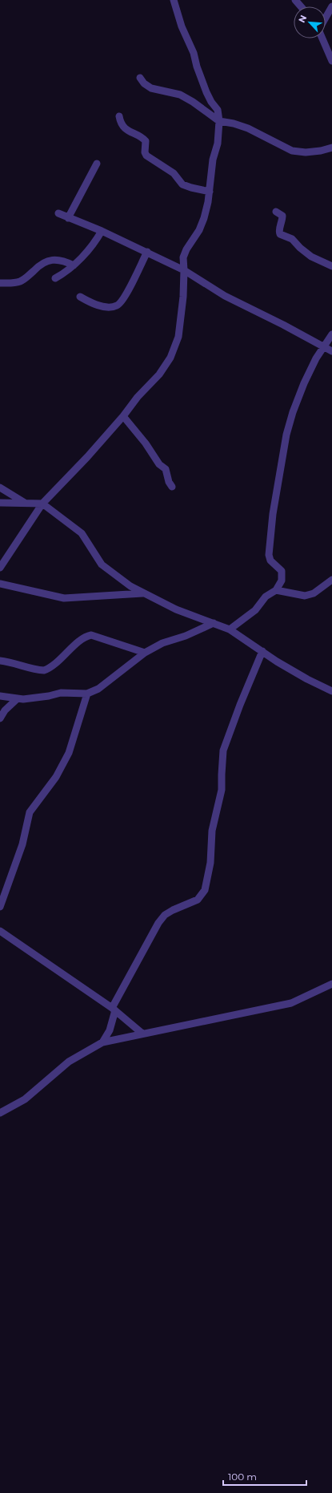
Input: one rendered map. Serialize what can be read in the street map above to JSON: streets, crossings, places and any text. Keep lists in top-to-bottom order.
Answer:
{
  "scale_bar": "100 m",
  "north": "top left"
}
